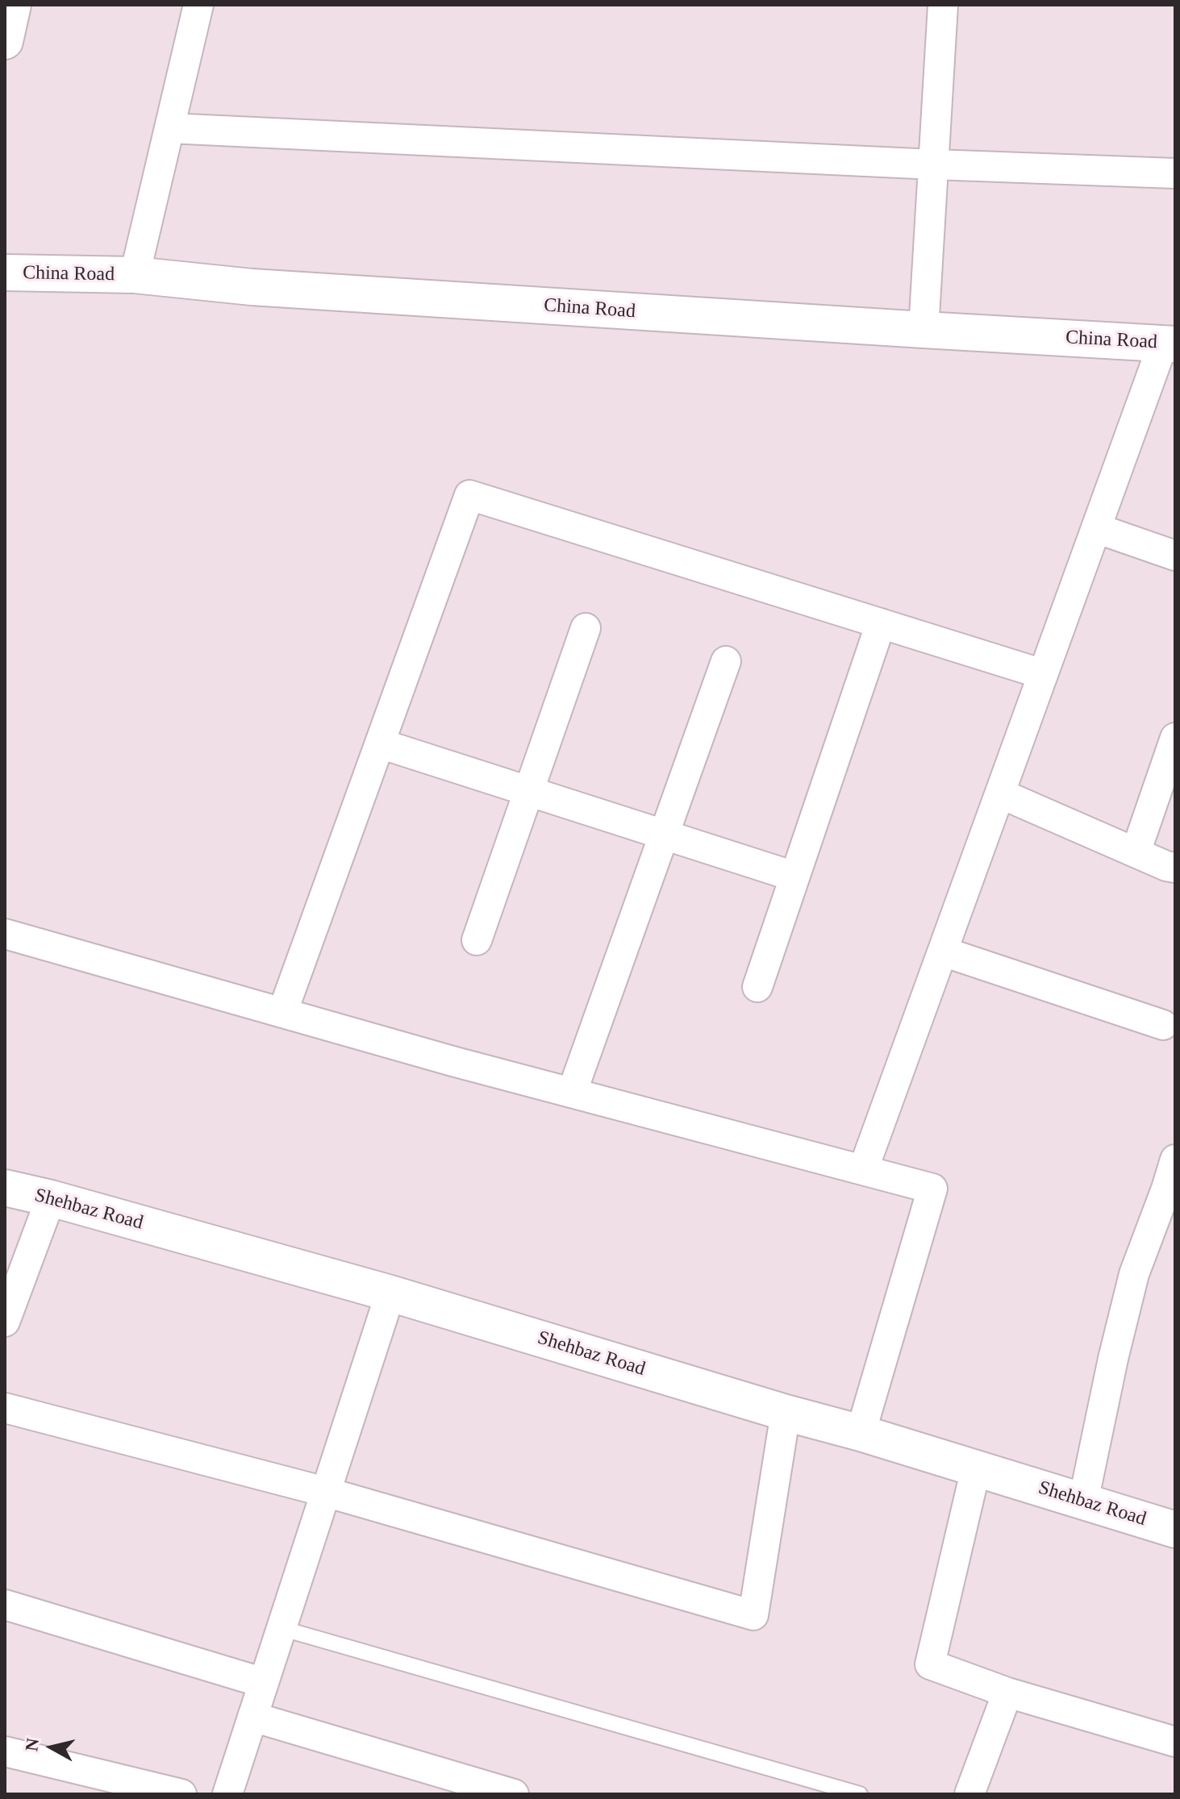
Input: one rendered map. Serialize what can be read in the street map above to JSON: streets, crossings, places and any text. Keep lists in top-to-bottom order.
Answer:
{
  "streets": {
    "street": ["China Road", "Shehbaz Road"]
  },
  "north": "left"
}
